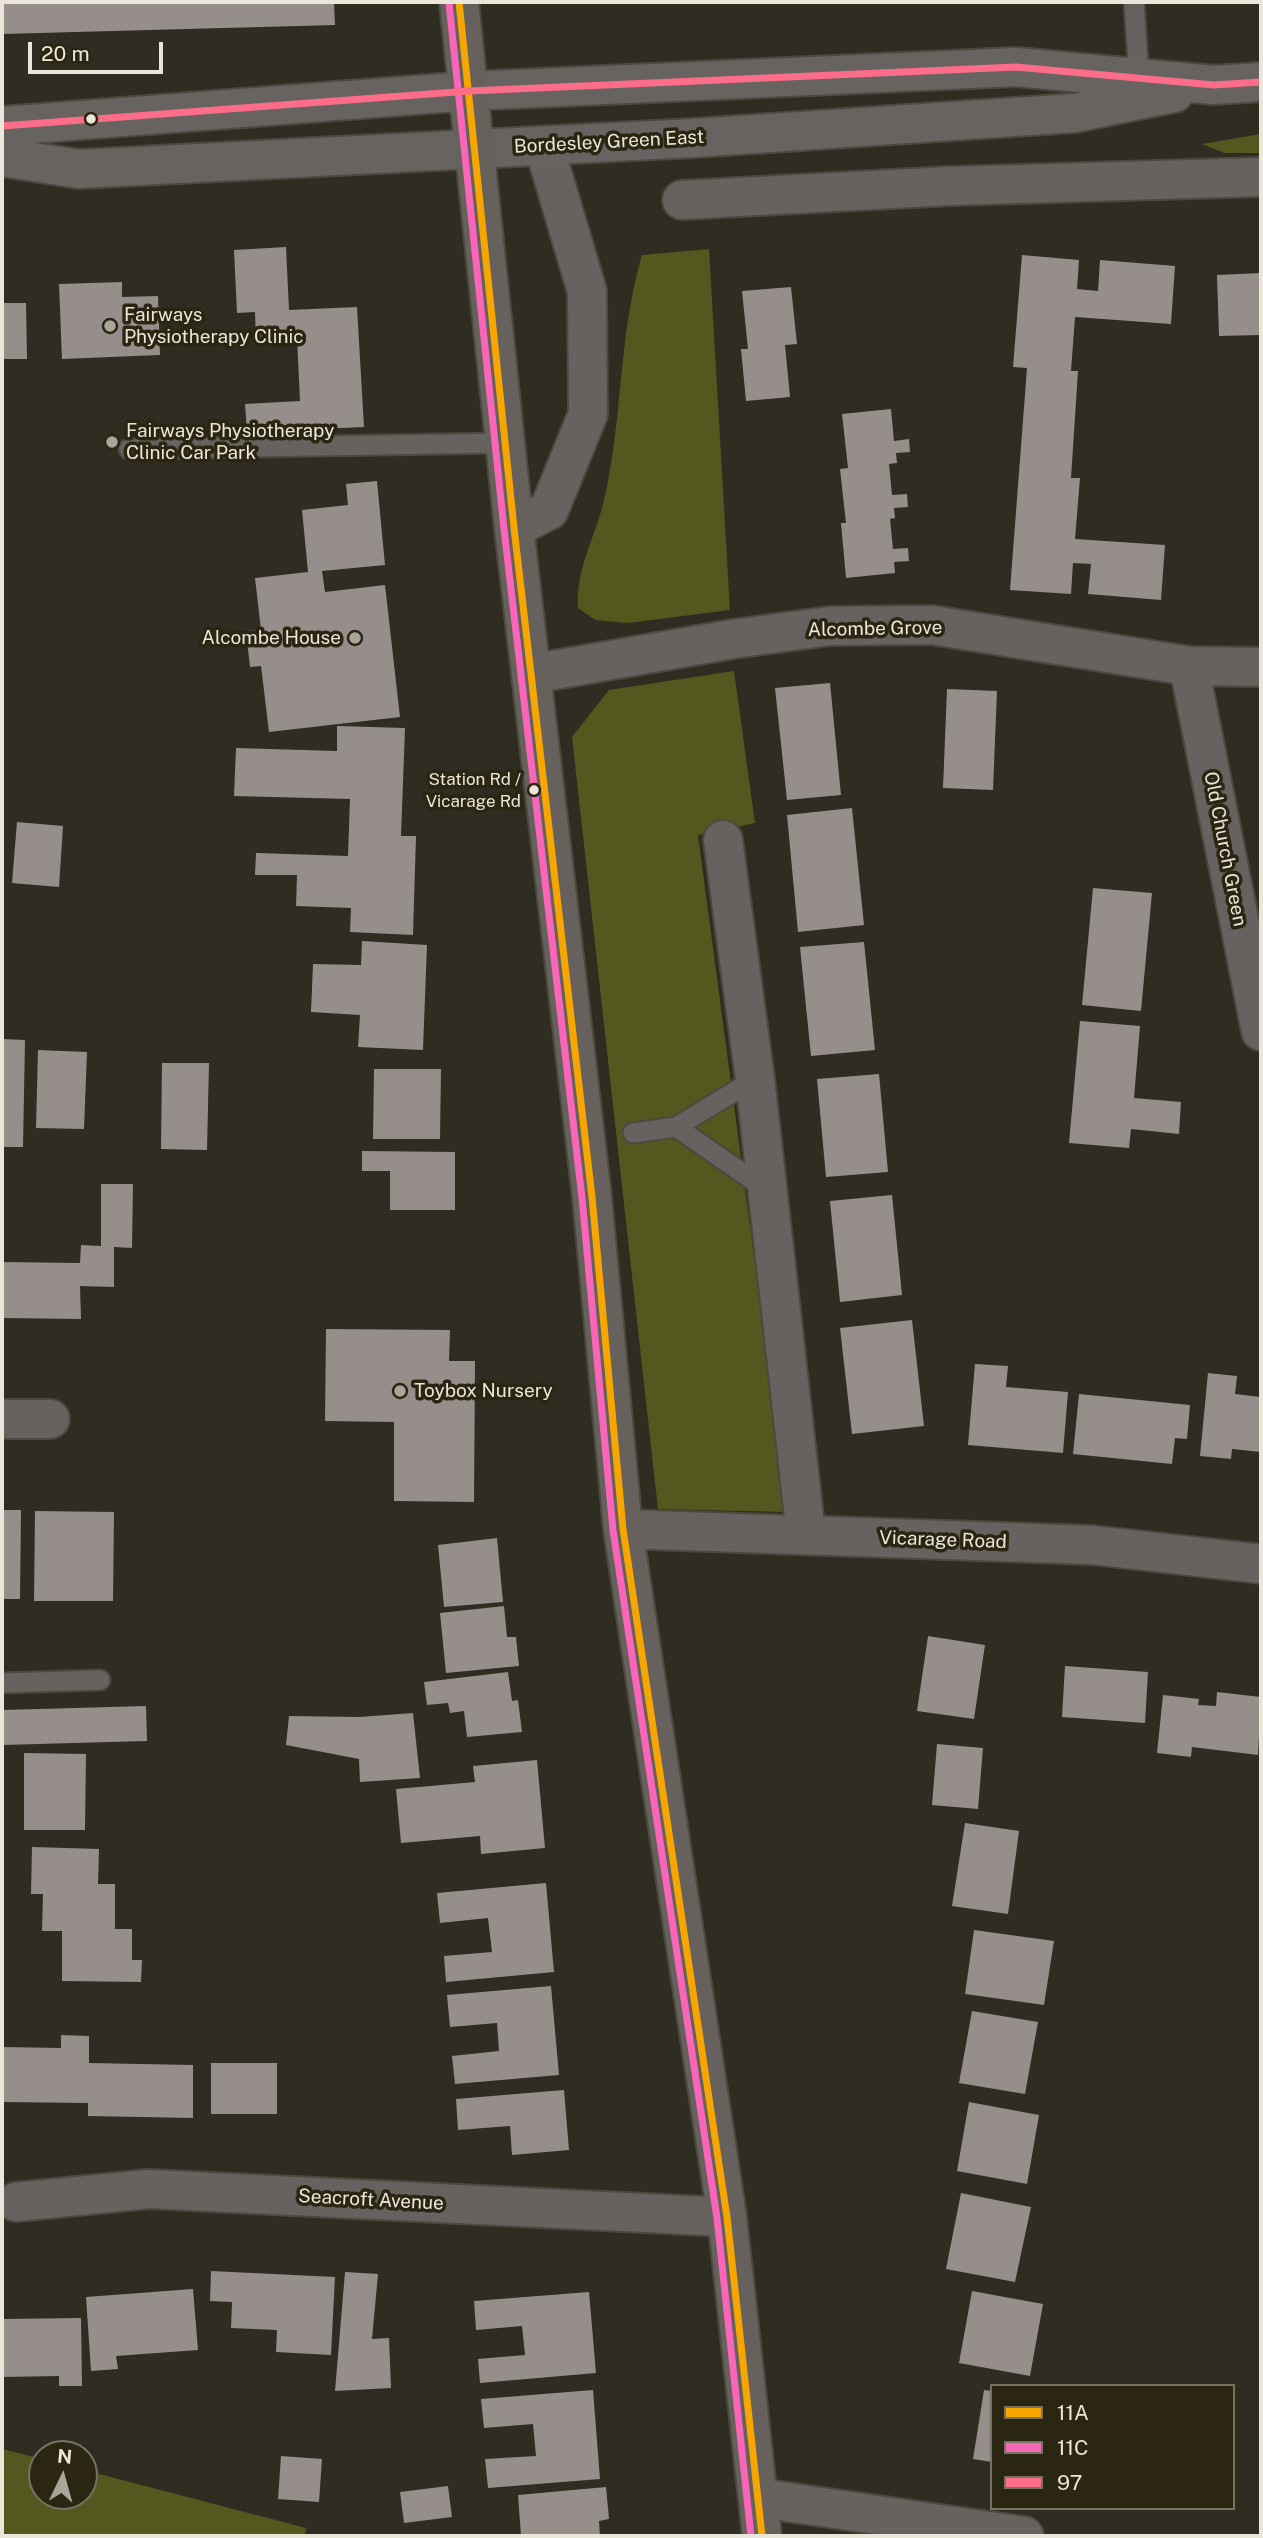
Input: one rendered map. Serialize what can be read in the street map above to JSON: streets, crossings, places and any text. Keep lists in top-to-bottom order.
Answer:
{
  "streets": {
    "street": [
      "Bordesley Green East",
      "Alcombe Grove",
      "Old Church Green",
      "Vicarage Road",
      "Seacroft Avenue"
    ]
  },
  "crossings": [
    ["Alcombe Grove", "Old Church Green"]
  ],
  "places": [
    "Fairways Physiotherapy Clinic",
    "Fairways Physiotherapy Clinic Car Park",
    "Alcombe House",
    "Station Rd / Vicarage Rd",
    "Toybox Nursery"
  ],
  "lines": ["transit line 11A", "transit line 11C", "transit line 97"],
  "legend": ["11A", "11C", "97"],
  "scale_bar": "20 m",
  "north": "top"
}
